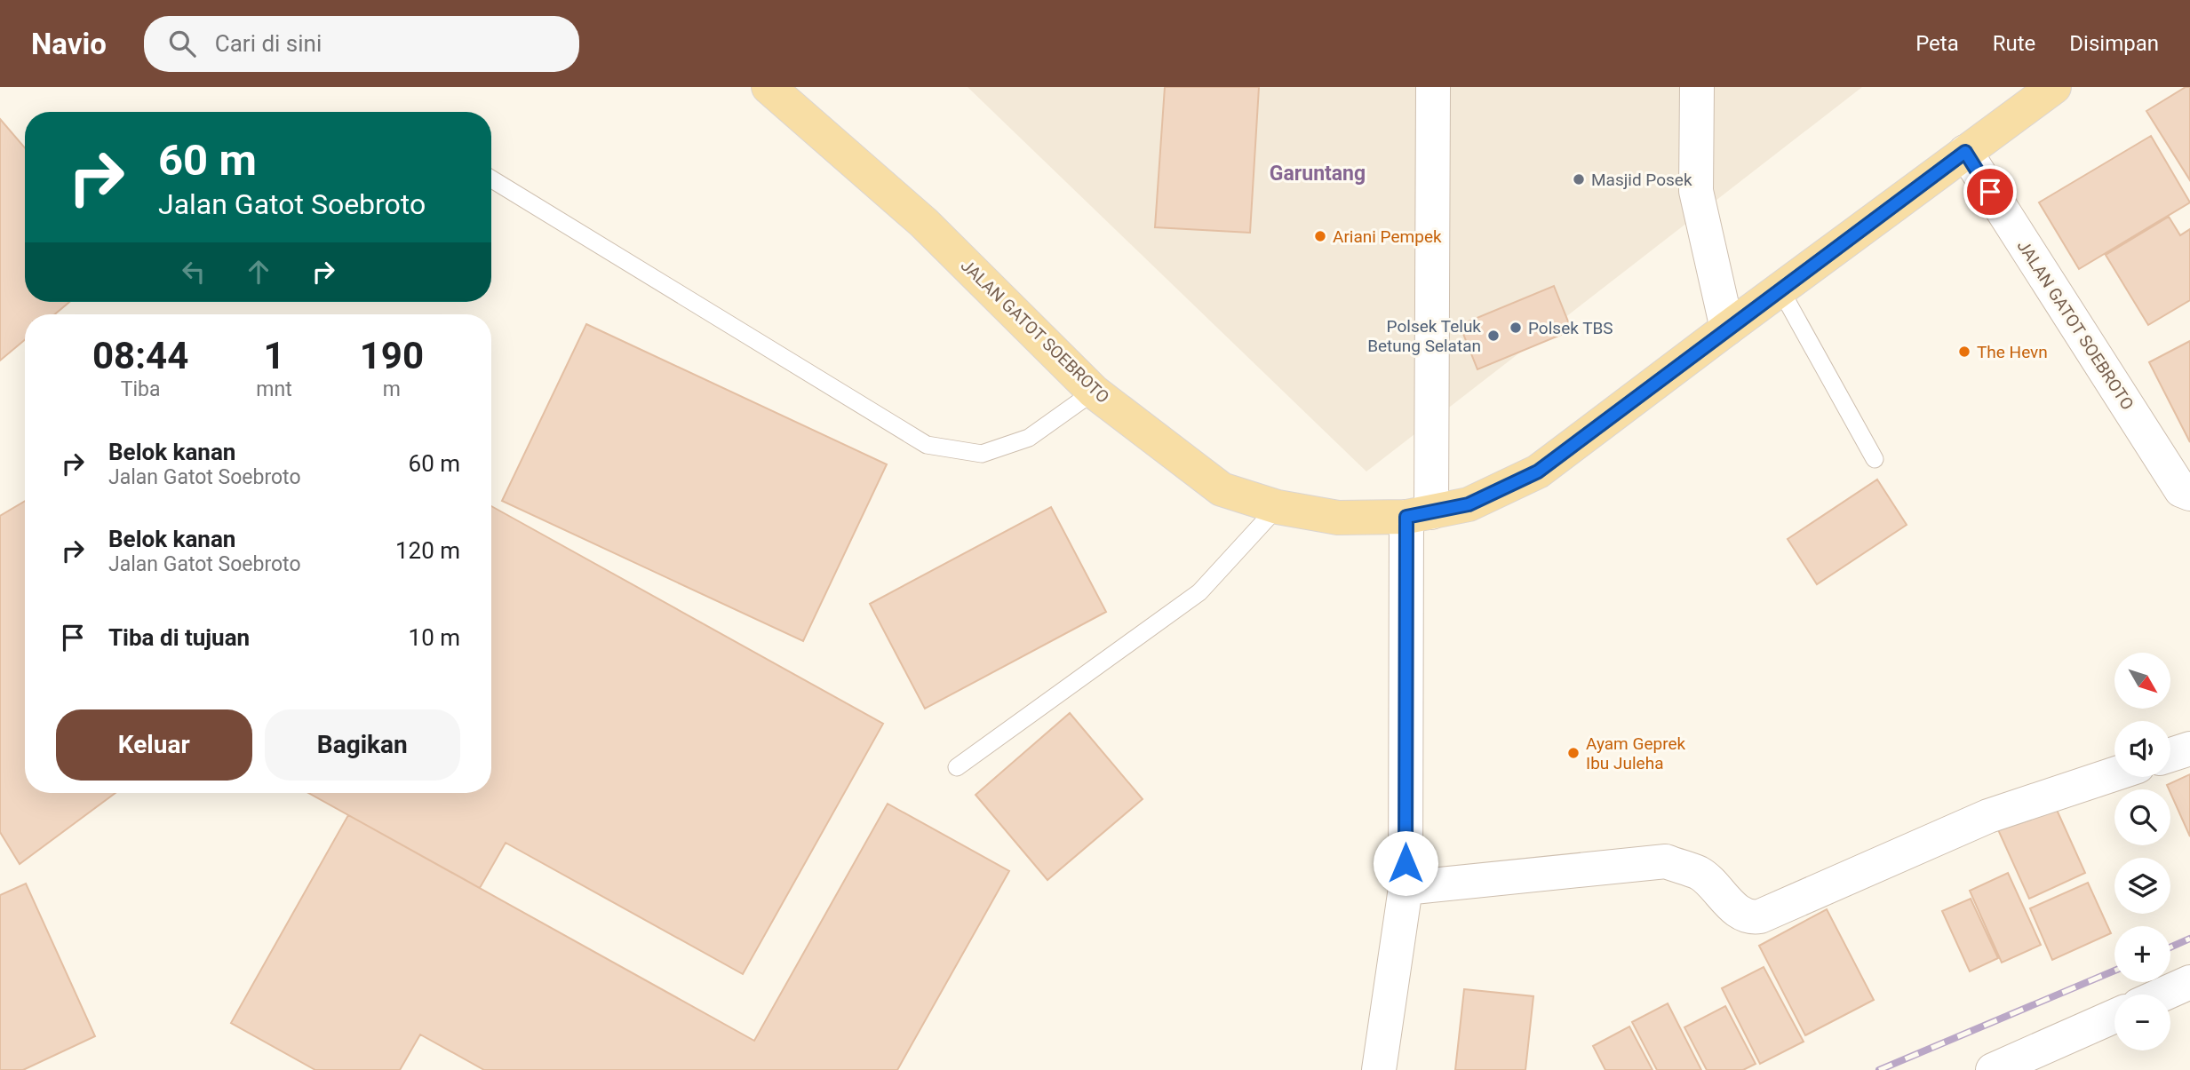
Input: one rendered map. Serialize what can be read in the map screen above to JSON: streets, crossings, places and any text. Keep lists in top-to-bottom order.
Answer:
{
  "streets": {
    "main road": ["JALAN GATOT SOEBROTO"]
  },
  "districts": ["Garuntang"],
  "places": [
    "Masjid Posek",
    "Ariani Pempek",
    "Polsek TBS",
    "Polsek Teluk Betung Selatan",
    "The Hevn",
    "Ayam Geprek Ibu Juleha"
  ],
  "north": "bottom right",
  "page": {
    "header": "Navio",
    "search": "Cari di sini",
    "nav": ["Peta", "Rute", "Disimpan"],
    "turn": ["60 m", "Jalan Gatot Soebroto"],
    "eta": [
      "08:44",
      "Tiba",
      "1",
      "mnt",
      "190",
      "m"
    ],
    "list": [
      {
        "name": "Belok kanan",
        "note": "Jalan Gatot Soebroto",
        "value": "60 m"
      },
      {
        "name": "Belok kanan",
        "note": "Jalan Gatot Soebroto",
        "value": "120 m"
      },
      {
        "name": "Tiba di tujuan",
        "value": "10 m"
      }
    ],
    "map_buttons": ["+", "−"],
    "buttons": ["Keluar", "Bagikan"]
  }
}
